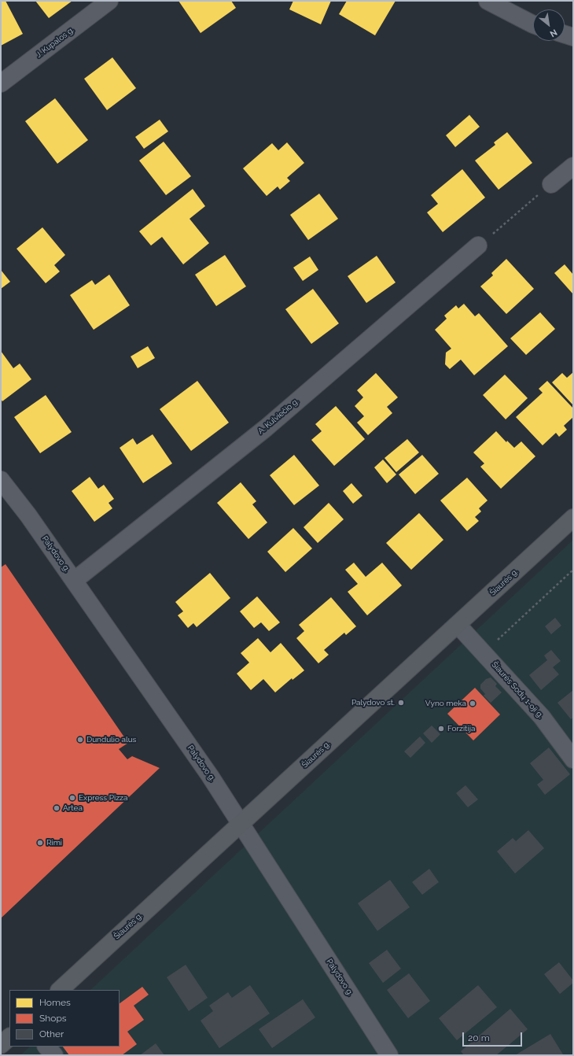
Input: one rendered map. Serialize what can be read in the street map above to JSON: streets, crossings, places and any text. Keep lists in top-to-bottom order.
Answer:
{
  "streets": {
    "main road": ["Šiaurės g."],
    "street": [
      "J. Kupalos g.",
      "A. Kulviečio g.",
      "Palydovo g.",
      "Šiaurės Sodų 1-oji g."
    ]
  },
  "crossings": [
    ["A. Kulviečio g.", "Palydovo g."],
    ["Palydovo g.", "Šiaurės g."],
    ["Šiaurės g.", "Šiaurės Sodų 1-oji g."]
  ],
  "places": [
    "Palydovo st.",
    "Vyno meka",
    "Forzitija",
    "Dundulio alus",
    "Express Pizza",
    "Artea",
    "Rimi"
  ],
  "legend": ["Homes", "Shops", "Other"],
  "scale_bar": "20 m",
  "north": "bottom right"
}
